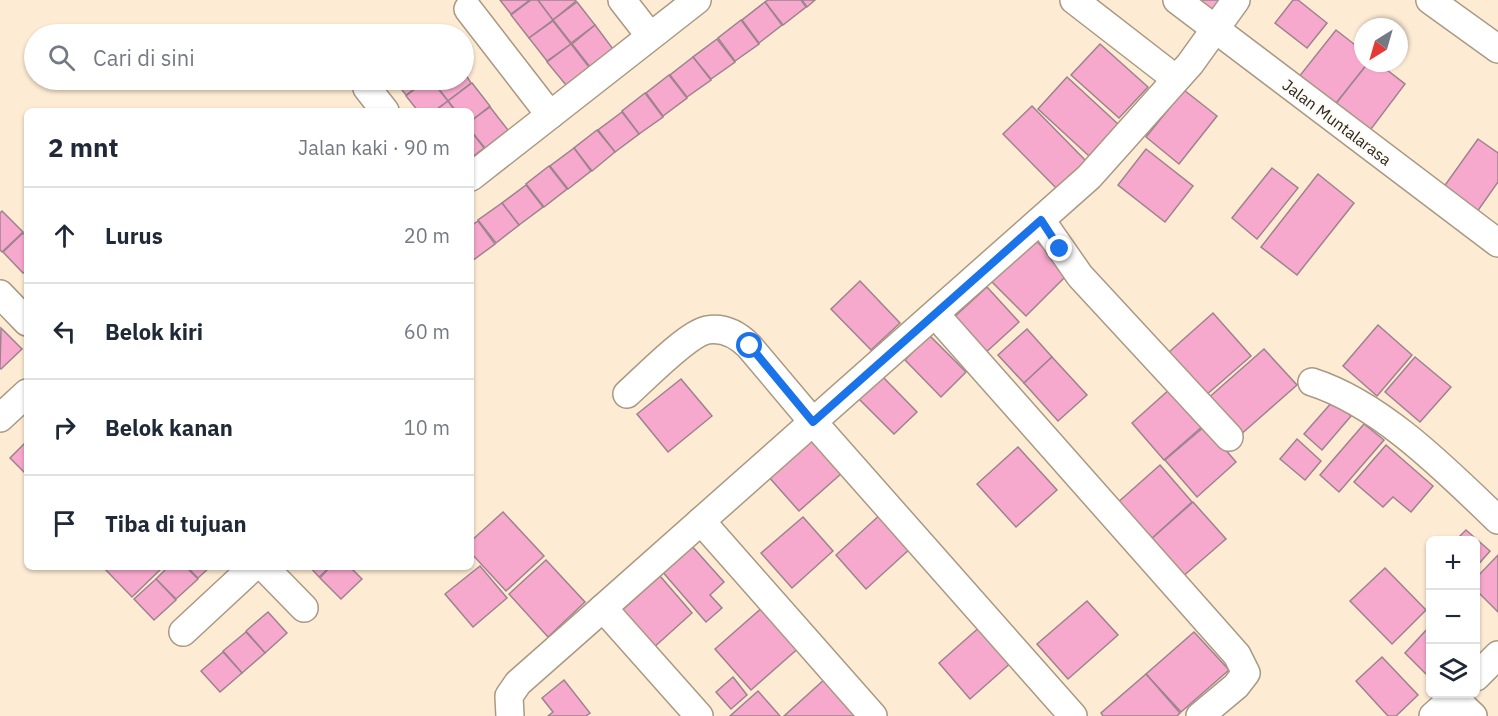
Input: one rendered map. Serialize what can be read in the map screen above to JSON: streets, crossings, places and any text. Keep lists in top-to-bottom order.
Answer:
{
  "streets": {
    "street": ["Jalan Muntalarasa"]
  },
  "north": "bottom left",
  "page": {
    "search": "Cari di sini",
    "heading": ["2 mnt", "Jalan kaki · 90 m"],
    "list": [
      ["Lurus", "20 m"],
      ["Belok kiri", "60 m"],
      ["Belok kanan", "10 m"],
      "Tiba di tujuan"
    ],
    "map_buttons": ["+", "−"]
  }
}
